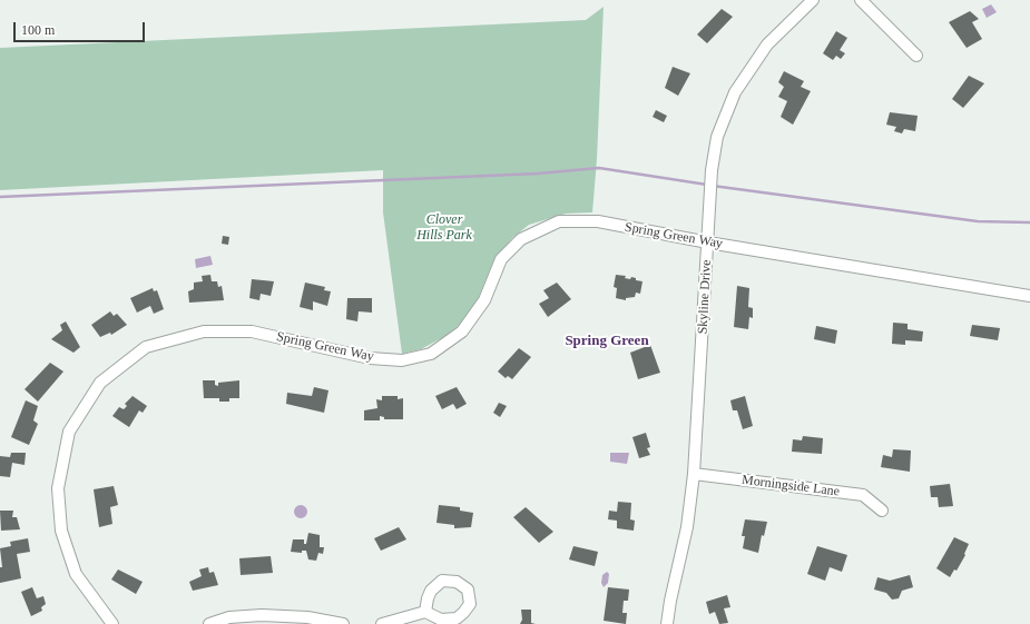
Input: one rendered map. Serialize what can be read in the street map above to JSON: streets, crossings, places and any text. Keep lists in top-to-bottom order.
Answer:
{
  "streets": {
    "street": ["Spring Green Way", "Skyline Drive", "Morningside Lane"]
  },
  "crossings": [
    ["Spring Green Way", "Skyline Drive"],
    ["Skyline Drive", "Morningside Lane"]
  ],
  "districts": ["Spring Green"],
  "parks": ["Clover Hills Park"],
  "scale_bar": "100 m"
}
